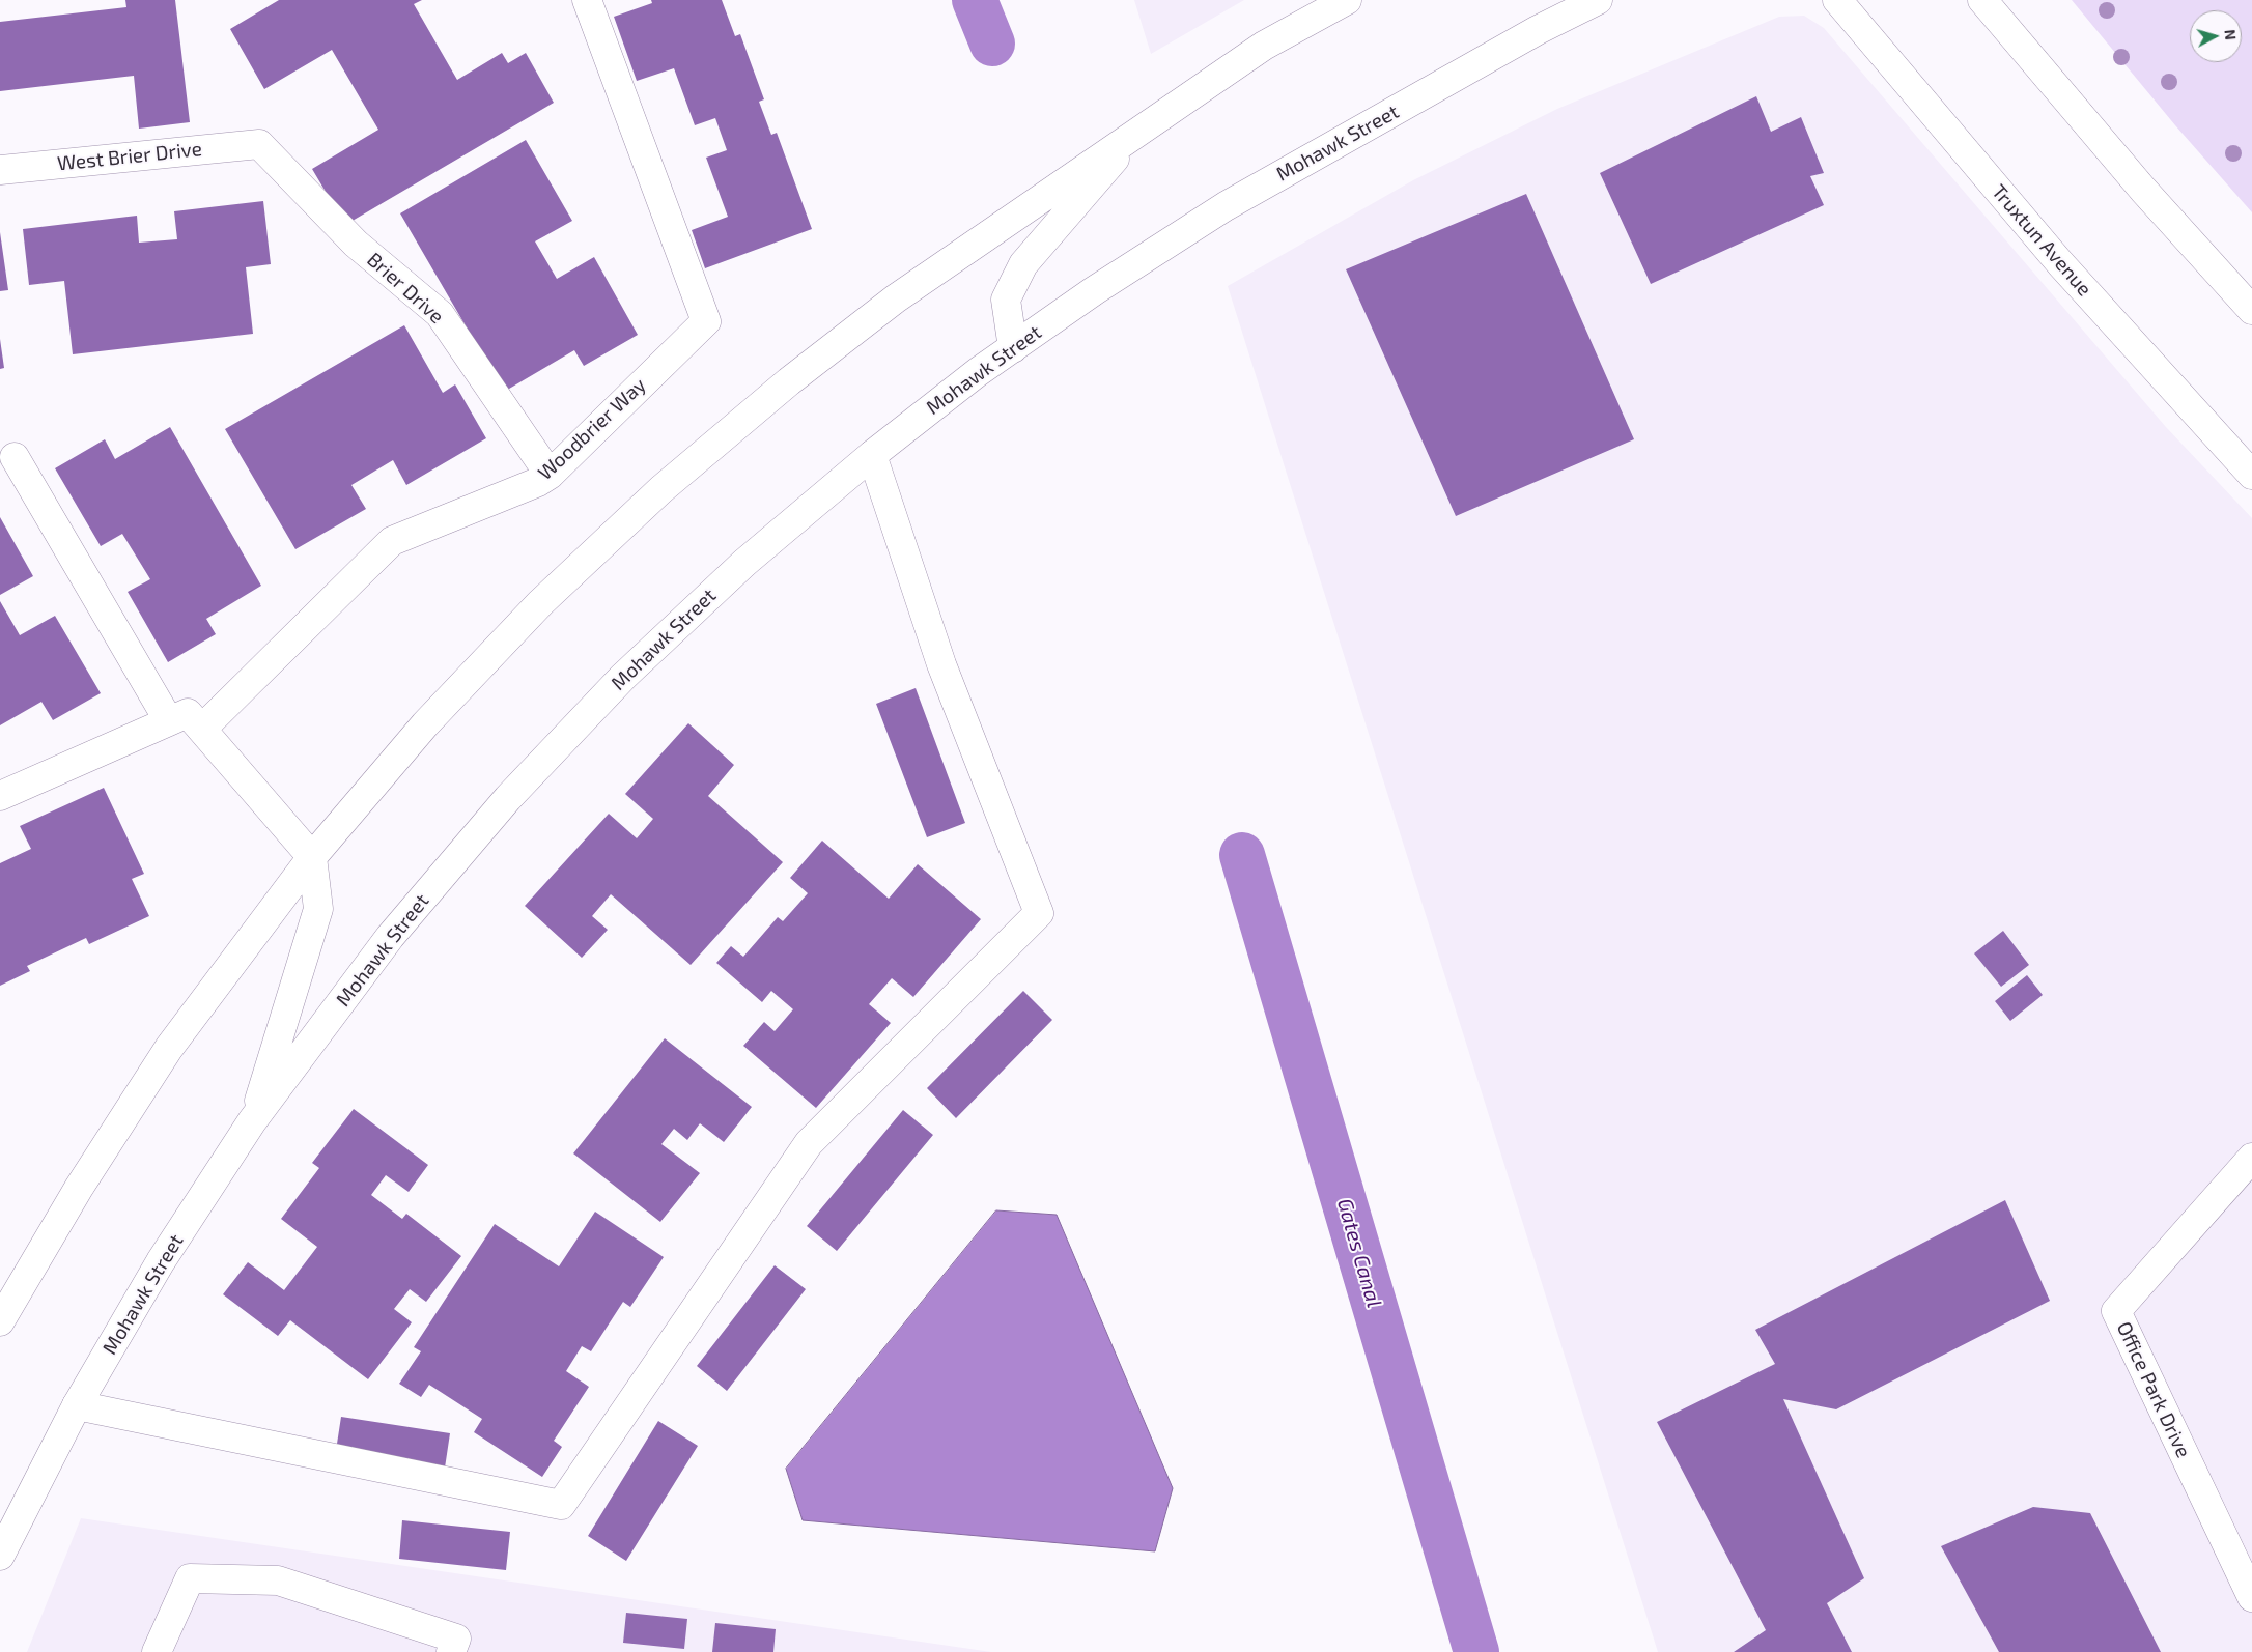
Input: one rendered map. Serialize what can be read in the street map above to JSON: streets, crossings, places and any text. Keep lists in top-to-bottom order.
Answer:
{
  "streets": {
    "main road": [
      "Mohawk Street",
      "West Brier Drive",
      "Truxtun Avenue",
      "Brier Drive",
      "Woodbrier Way",
      "Office Park Drive"
    ]
  },
  "crossings": [
    ["West Brier Drive", "Brier Drive"],
    ["Brier Drive", "Woodbrier Way"]
  ],
  "water": ["Gates Canal"],
  "north": "right"
}
